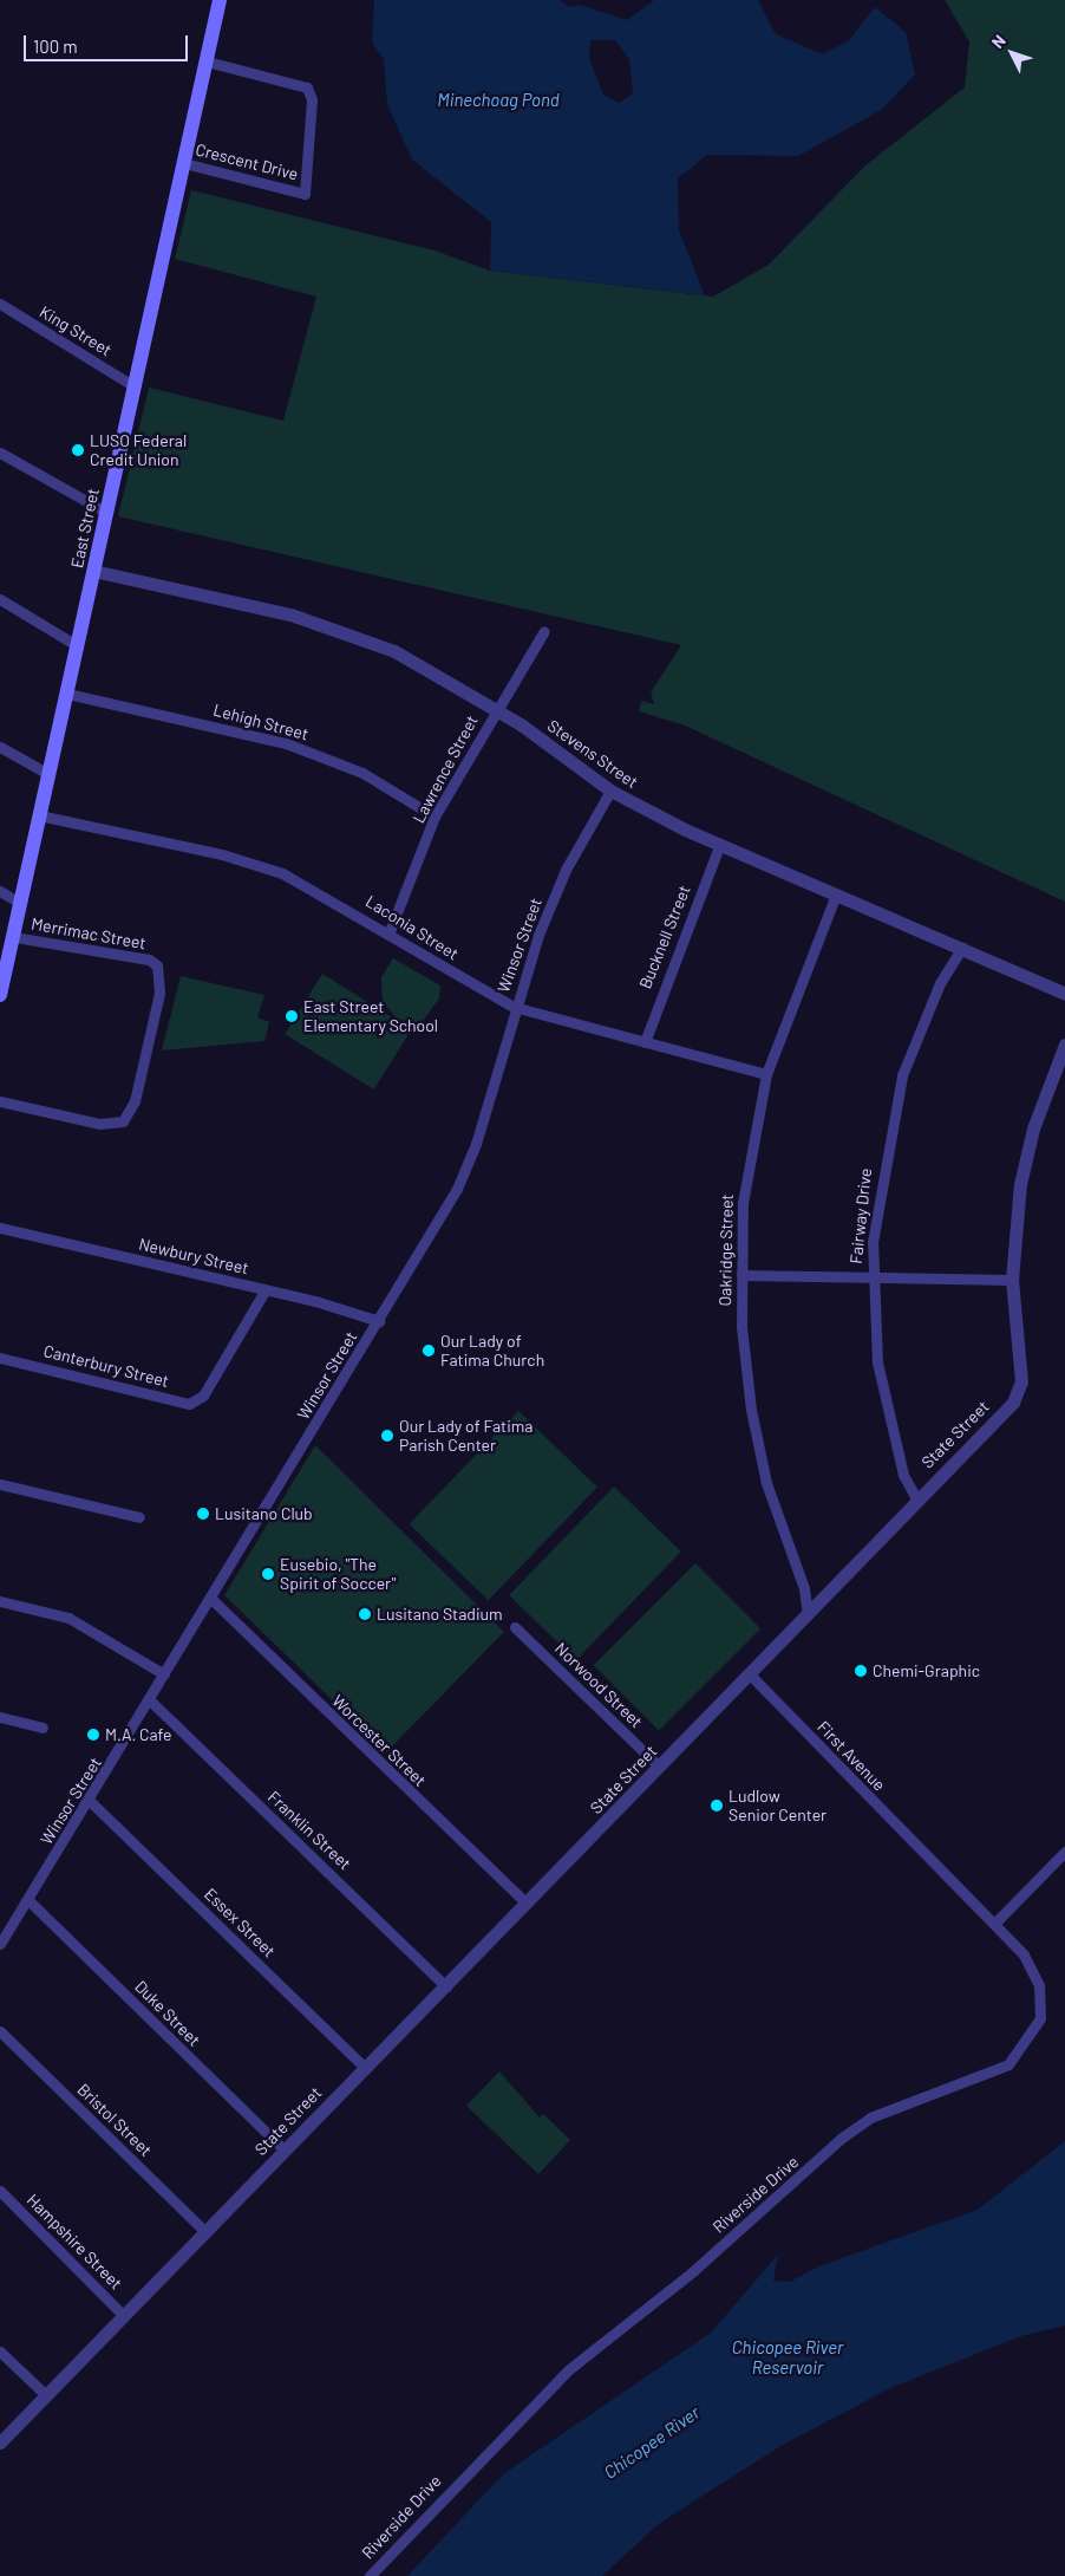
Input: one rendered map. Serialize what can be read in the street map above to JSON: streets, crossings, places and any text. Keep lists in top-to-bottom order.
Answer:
{
  "streets": {
    "main road": ["East Street"],
    "street": [
      "Crescent Drive",
      "King Street",
      "Lehigh Street",
      "Stevens Street",
      "Lawrence Street",
      "Laconia Street",
      "Merrimac Street",
      "Bucknell Street",
      "Winsor Street",
      "Fairway Drive",
      "Oakridge Street",
      "Newbury Street",
      "Canterbury Street",
      "State Street",
      "Norwood Street",
      "Worcester Street",
      "First Avenue",
      "Franklin Street",
      "Essex Street",
      "Duke Street",
      "Bristol Street",
      "Riverside Drive",
      "Hampshire Street"
    ]
  },
  "crossings": [
    ["Crescent Drive", "East Street"],
    ["King Street", "East Street"],
    ["East Street", "Lehigh Street"],
    ["East Street", "Stevens Street"],
    ["East Street", "Laconia Street"],
    ["East Street", "Merrimac Street"],
    ["Lehigh Street", "Lawrence Street"],
    ["Stevens Street", "Lawrence Street"],
    ["Stevens Street", "Bucknell Street"],
    ["Stevens Street", "Winsor Street"],
    ["Stevens Street", "Fairway Drive"],
    ["Stevens Street", "Oakridge Street"],
    ["Lawrence Street", "Laconia Street"],
    ["Laconia Street", "Bucknell Street"],
    ["Laconia Street", "Winsor Street"],
    ["Laconia Street", "Oakridge Street"],
    ["Winsor Street", "Newbury Street"],
    ["Winsor Street", "Worcester Street"],
    ["Winsor Street", "Franklin Street"],
    ["Winsor Street", "Essex Street"],
    ["Winsor Street", "Duke Street"],
    ["Fairway Drive", "State Street"],
    ["Oakridge Street", "State Street"],
    ["Newbury Street", "Canterbury Street"],
    ["State Street", "Norwood Street"],
    ["State Street", "Worcester Street"],
    ["State Street", "First Avenue"],
    ["State Street", "Franklin Street"],
    ["State Street", "Essex Street"],
    ["State Street", "Duke Street"],
    ["State Street", "Bristol Street"],
    ["State Street", "Hampshire Street"],
    ["First Avenue", "Riverside Drive"]
  ],
  "water": ["Minechoag Pond", "Chicopee River Reservoir", "Chicopee River"],
  "places": [
    "LUSO Federal Credit Union",
    "East Street Elementary School",
    "Our Lady of Fatima Church",
    "Our Lady of Fatima Parish Center",
    "Lusitano Club",
    "Eusebio, \"The Spirit of Soccer\"",
    "Lusitano Stadium",
    "Chemi-Graphic",
    "M.A. Cafe",
    "Ludlow Senior Center"
  ],
  "scale_bar": "100 m",
  "north": "top left"
}
